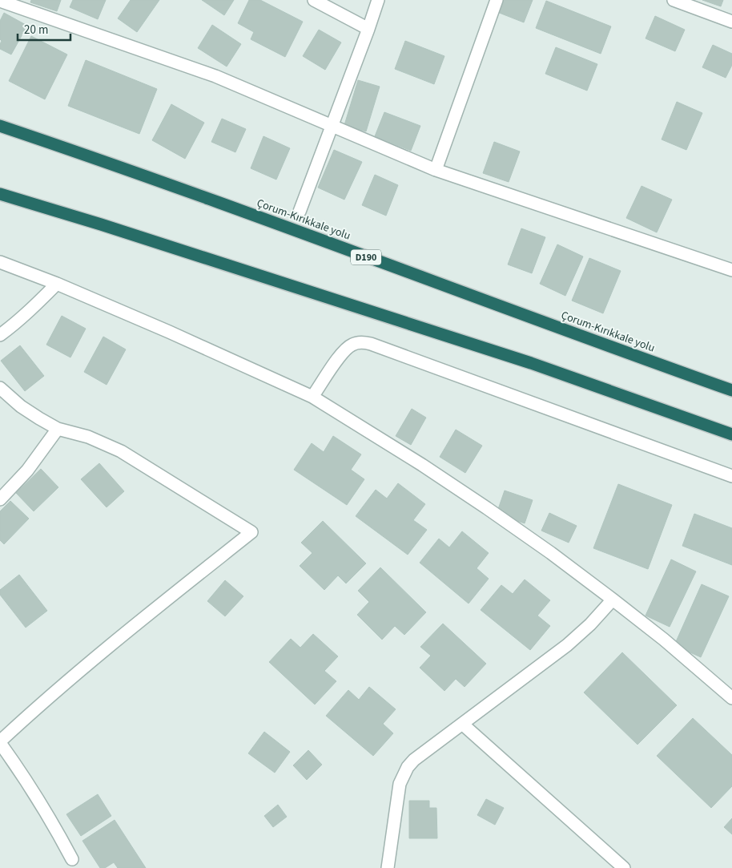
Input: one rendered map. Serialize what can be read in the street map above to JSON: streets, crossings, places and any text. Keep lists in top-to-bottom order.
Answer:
{
  "streets": {
    "highway": ["Çorum-Kırıkkale yolu", "D190"]
  },
  "scale_bar": "20 m"
}
